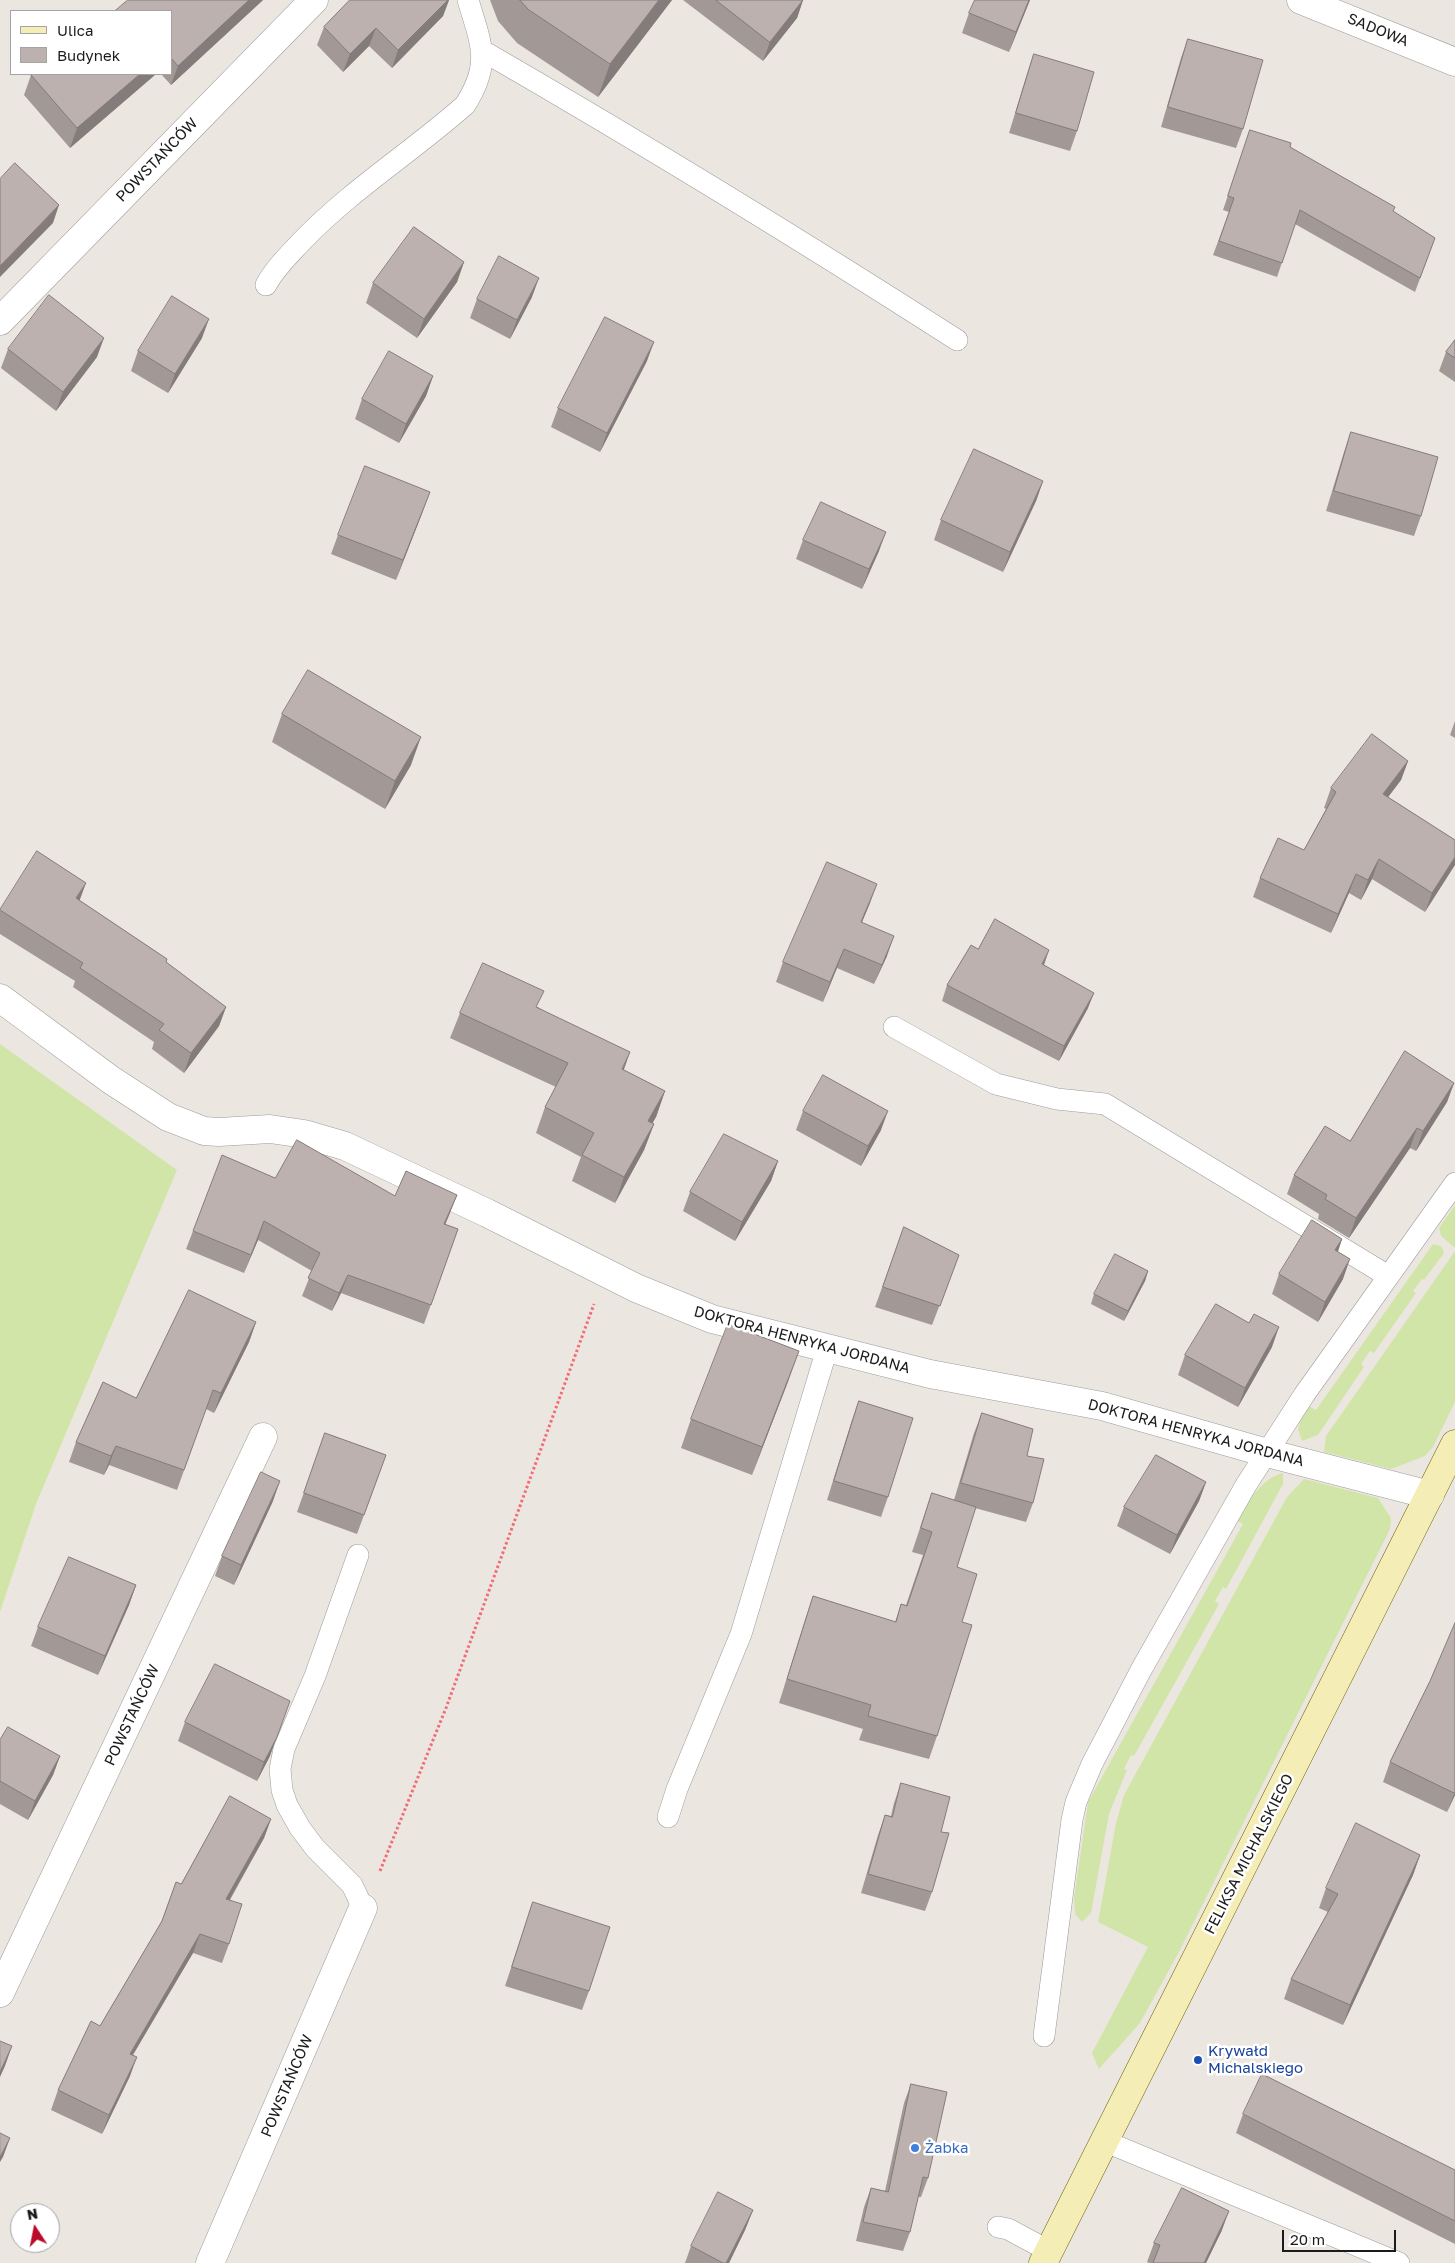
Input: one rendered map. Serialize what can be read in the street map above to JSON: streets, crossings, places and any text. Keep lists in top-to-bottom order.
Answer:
{
  "streets": {
    "street": [
      "SADOWA",
      "POWSTAŃCÓW",
      "DOKTORA HENRYKA JORDANA",
      "FELIKSA MICHALSKIEGO"
    ]
  },
  "crossings": [
    ["DOKTORA HENRYKA JORDANA", "FELIKSA MICHALSKIEGO"]
  ],
  "places": ["Krywałd Michalskiego", "Żabka"],
  "legend": ["Ulica", "Budynek"],
  "scale_bar": "20 m",
  "north": "top"
}
